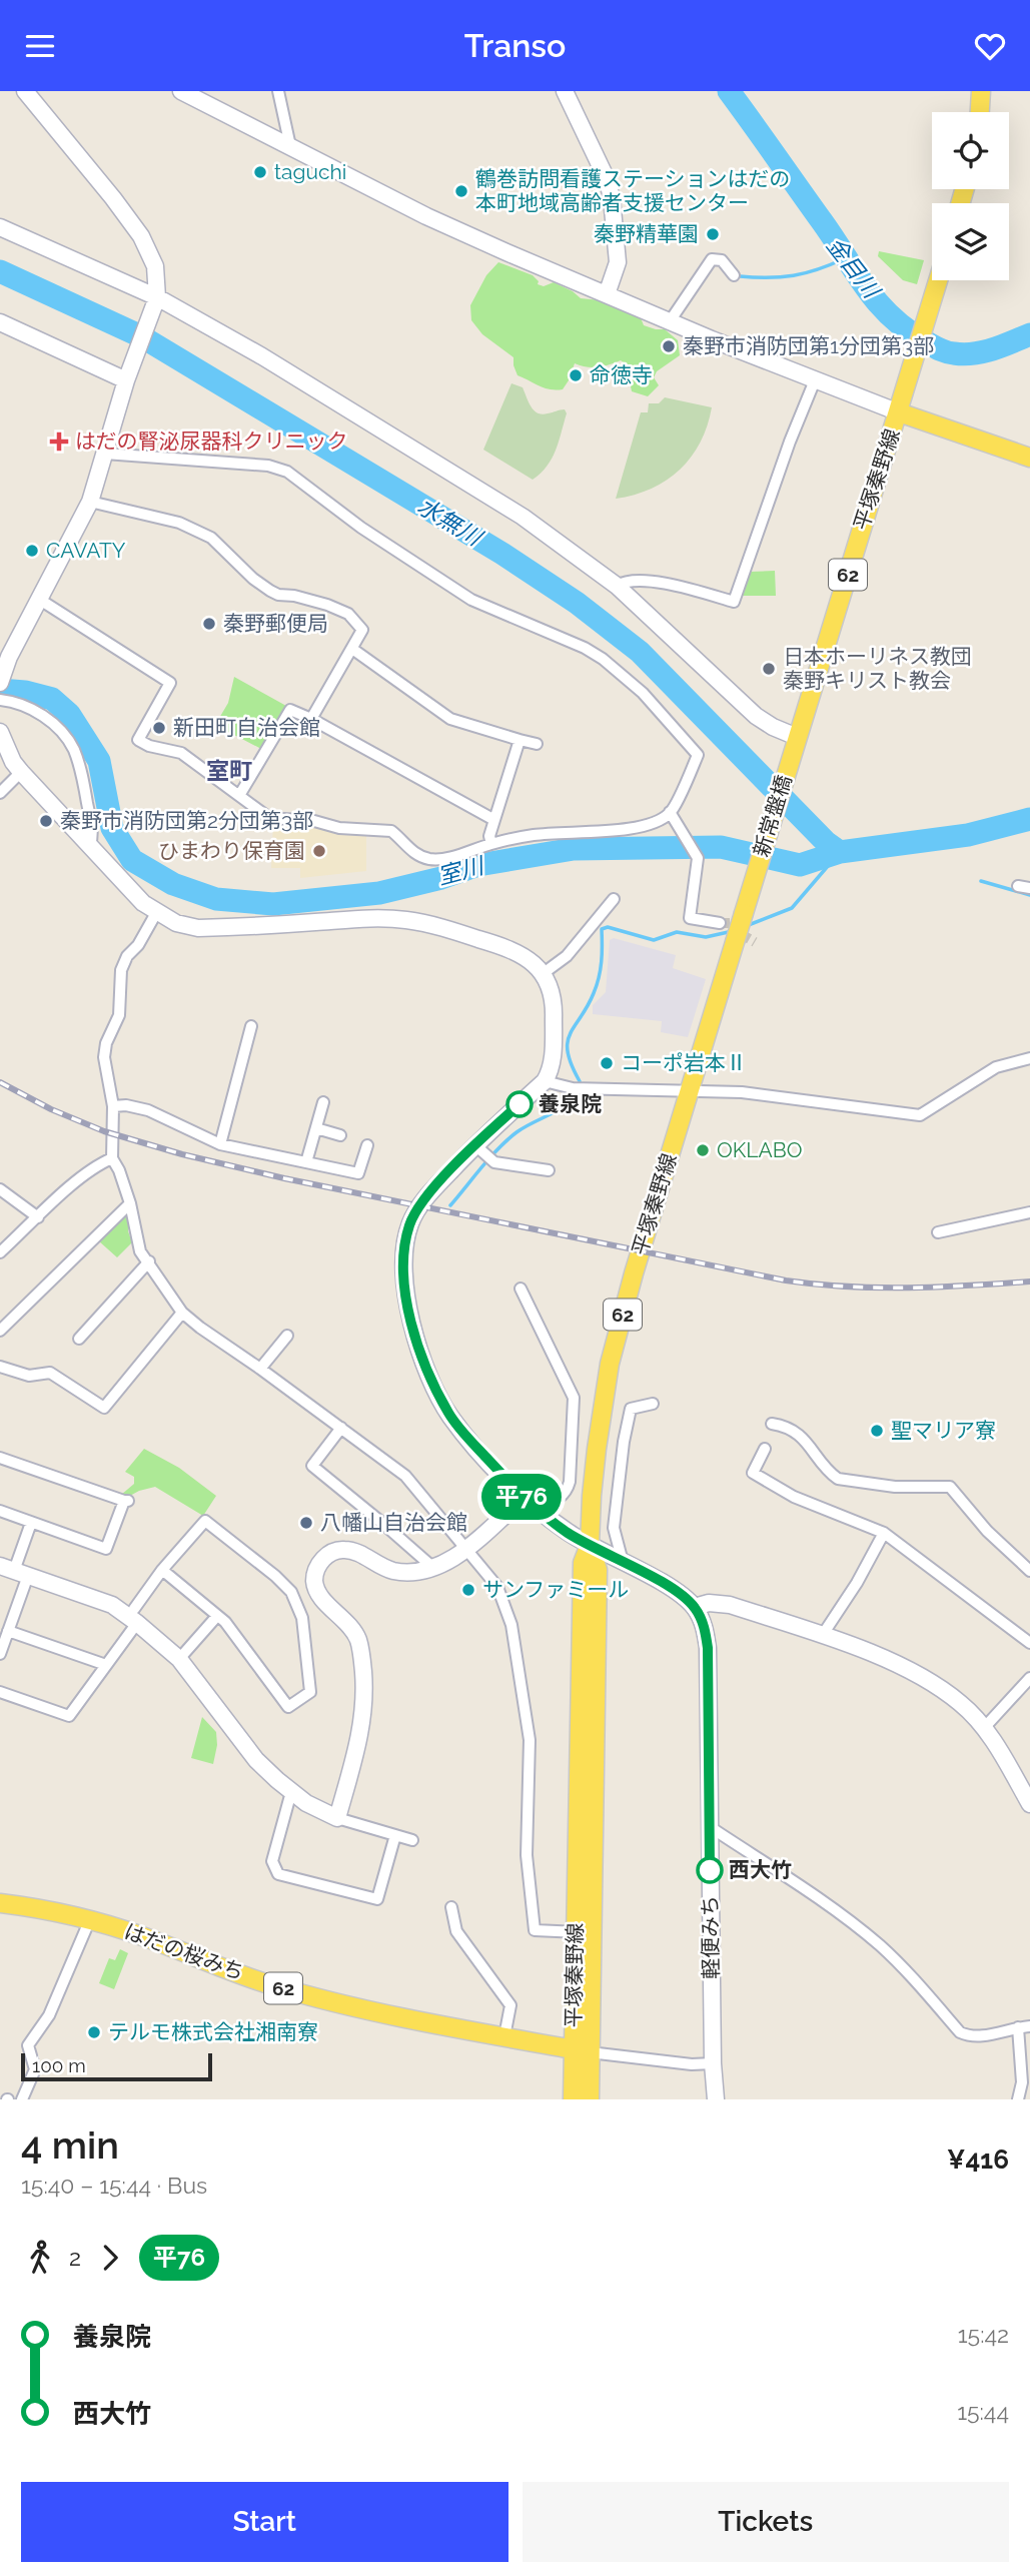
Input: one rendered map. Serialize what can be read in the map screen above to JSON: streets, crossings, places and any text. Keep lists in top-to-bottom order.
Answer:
{
  "streets": {
    "main road": [
      "平塚秦野線",
      "62",
      "新常盤橋",
      "はだの桜みち"
    ],
    "street": ["軽便みち"]
  },
  "crossings": [
    ["平塚秦野線", "新常盤橋"],
    ["平塚秦野線", "はだの桜みち"]
  ],
  "districts": ["室町"],
  "water": ["金目川", "水無川", "室川"],
  "places": {
    "other": [
      "taguchi",
      "鶴巻訪問看護ステーションはだの 本町地域高齢者支援センター",
      "秦野精華園",
      "秦野市消防団第1分団第3部",
      "命徳寺",
      "CAVATY",
      "秦野郵便局",
      "日本ホーリネス教団 秦野キリスト教会",
      "新田町自治会館",
      "秦野市消防団第2分団第3部",
      "ひまわり保育園",
      "コーポ岩本Ⅱ",
      "養泉院",
      "OKLABO",
      "聖マリア寮",
      "八幡山自治会館",
      "サンファミール",
      "西大竹",
      "テルモ株式会社湘南寮"
    ],
    "health": ["はだの腎泌尿器科クリニック"]
  },
  "lines": ["bus line 平76"],
  "scale_bar": "100 m",
  "page": {
    "header": "Transo",
    "on_map": "平76",
    "scale": "100 m",
    "heading": ["4 min", "15:40 – 15:44 · Bus", "¥416"],
    "legs": ["2", "平76"],
    "list": [
      {
        "name": "養泉院",
        "value": "15:42"
      },
      {
        "name": "西大竹",
        "value": "15:44"
      }
    ],
    "buttons": ["Start", "Tickets"]
  }
}
